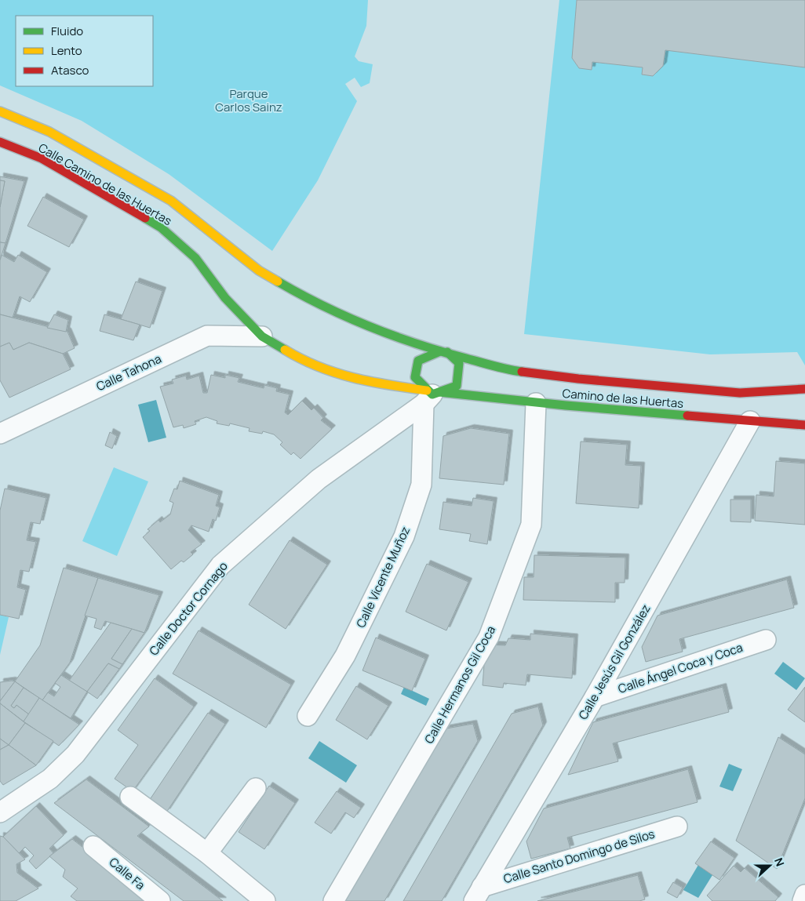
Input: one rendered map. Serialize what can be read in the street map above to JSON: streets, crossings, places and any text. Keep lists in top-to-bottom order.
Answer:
{
  "streets": {
    "main road": ["Calle Camino de las Huertas", "Camino de las Huertas"],
    "street": [
      "Calle Tahona",
      "Calle Vicente Muñoz",
      "Calle Doctor Cornago",
      "Calle Jesús Gil González",
      "Calle Ángel Coca y Coca",
      "Calle Hermanos Gil Coca",
      "Calle Santo Domingo de Silos",
      "Calle Fa"
    ]
  },
  "crossings": [
    ["Calle Camino de las Huertas", "Calle Tahona"],
    ["Calle Camino de las Huertas", "Camino de las Huertas"],
    ["Calle Camino de las Huertas", "Calle Vicente Muñoz"],
    ["Calle Camino de las Huertas", "Calle Doctor Cornago"],
    ["Camino de las Huertas", "Calle Vicente Muñoz"],
    ["Camino de las Huertas", "Calle Doctor Cornago"],
    ["Camino de las Huertas", "Calle Jesús Gil González"],
    ["Camino de las Huertas", "Calle Hermanos Gil Coca"],
    ["Calle Vicente Muñoz", "Calle Doctor Cornago"],
    ["Calle Jesús Gil González", "Calle Ángel Coca y Coca"],
    ["Calle Jesús Gil González", "Calle Santo Domingo de Silos"]
  ],
  "parks": ["Parque Carlos Sainz"],
  "legend": ["Fluido", "Lento", "Atasco"],
  "north": "right"
}
